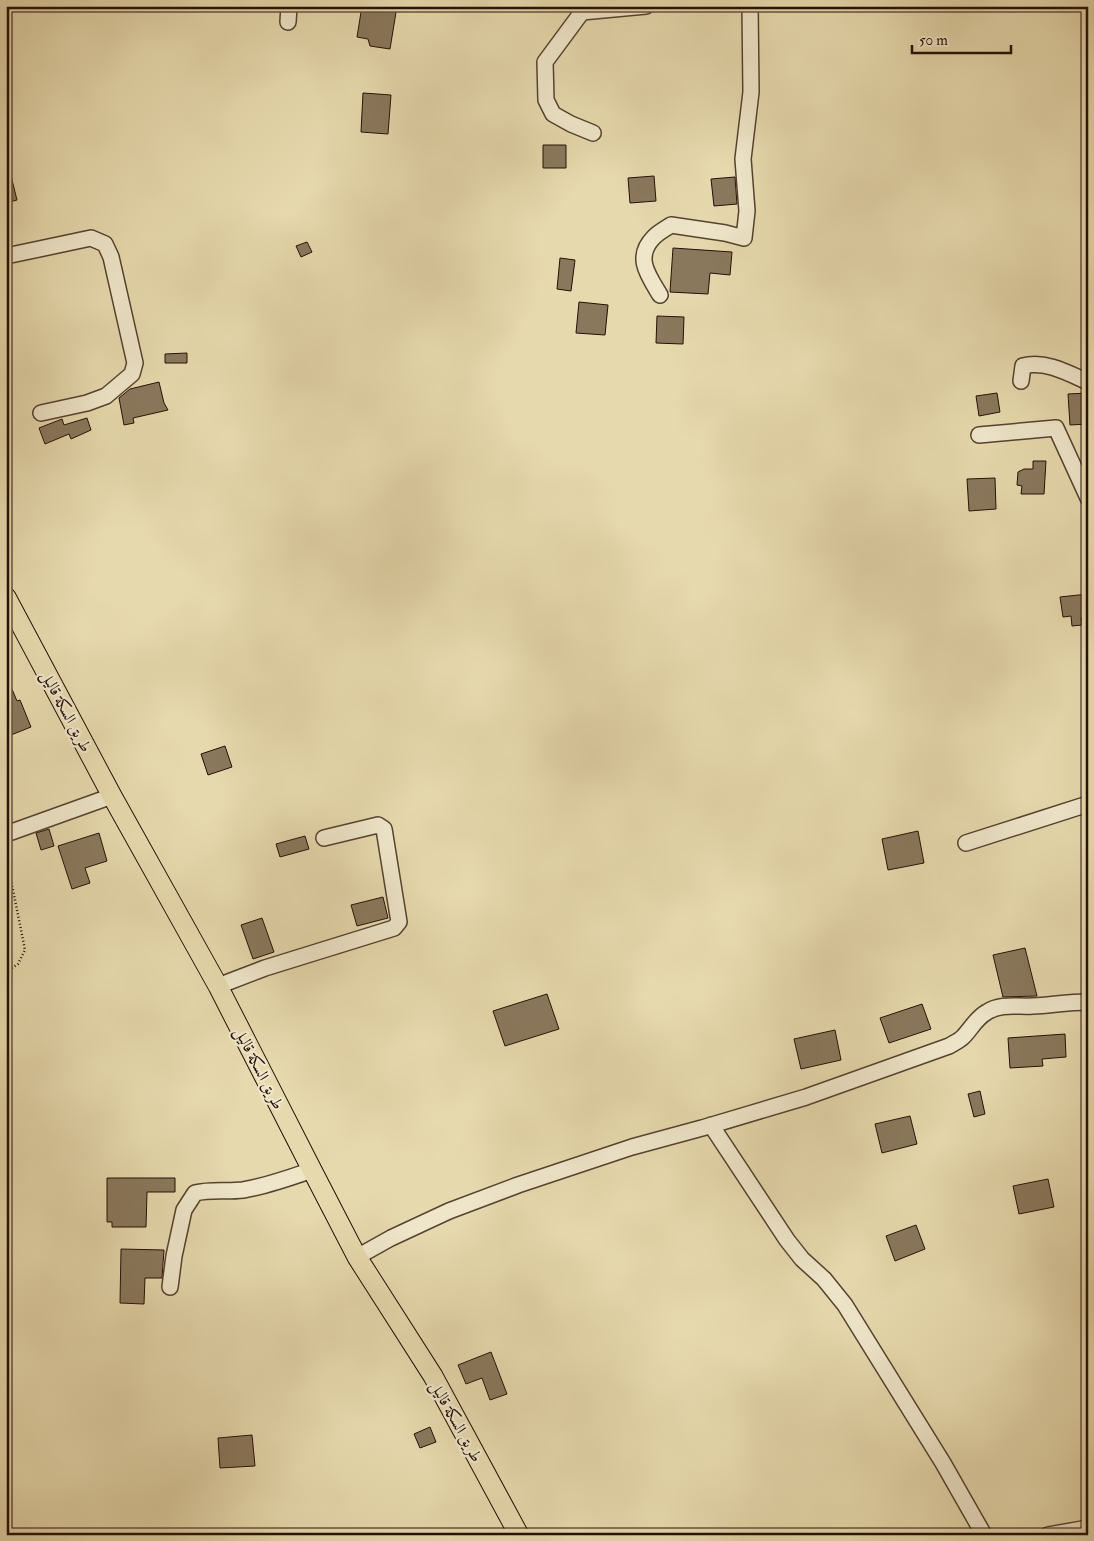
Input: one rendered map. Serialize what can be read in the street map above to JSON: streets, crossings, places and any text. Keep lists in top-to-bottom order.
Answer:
{
  "streets": {
    "main road": ["طريق السكة قاليل"]
  },
  "scale_bar": "50 m"
}
